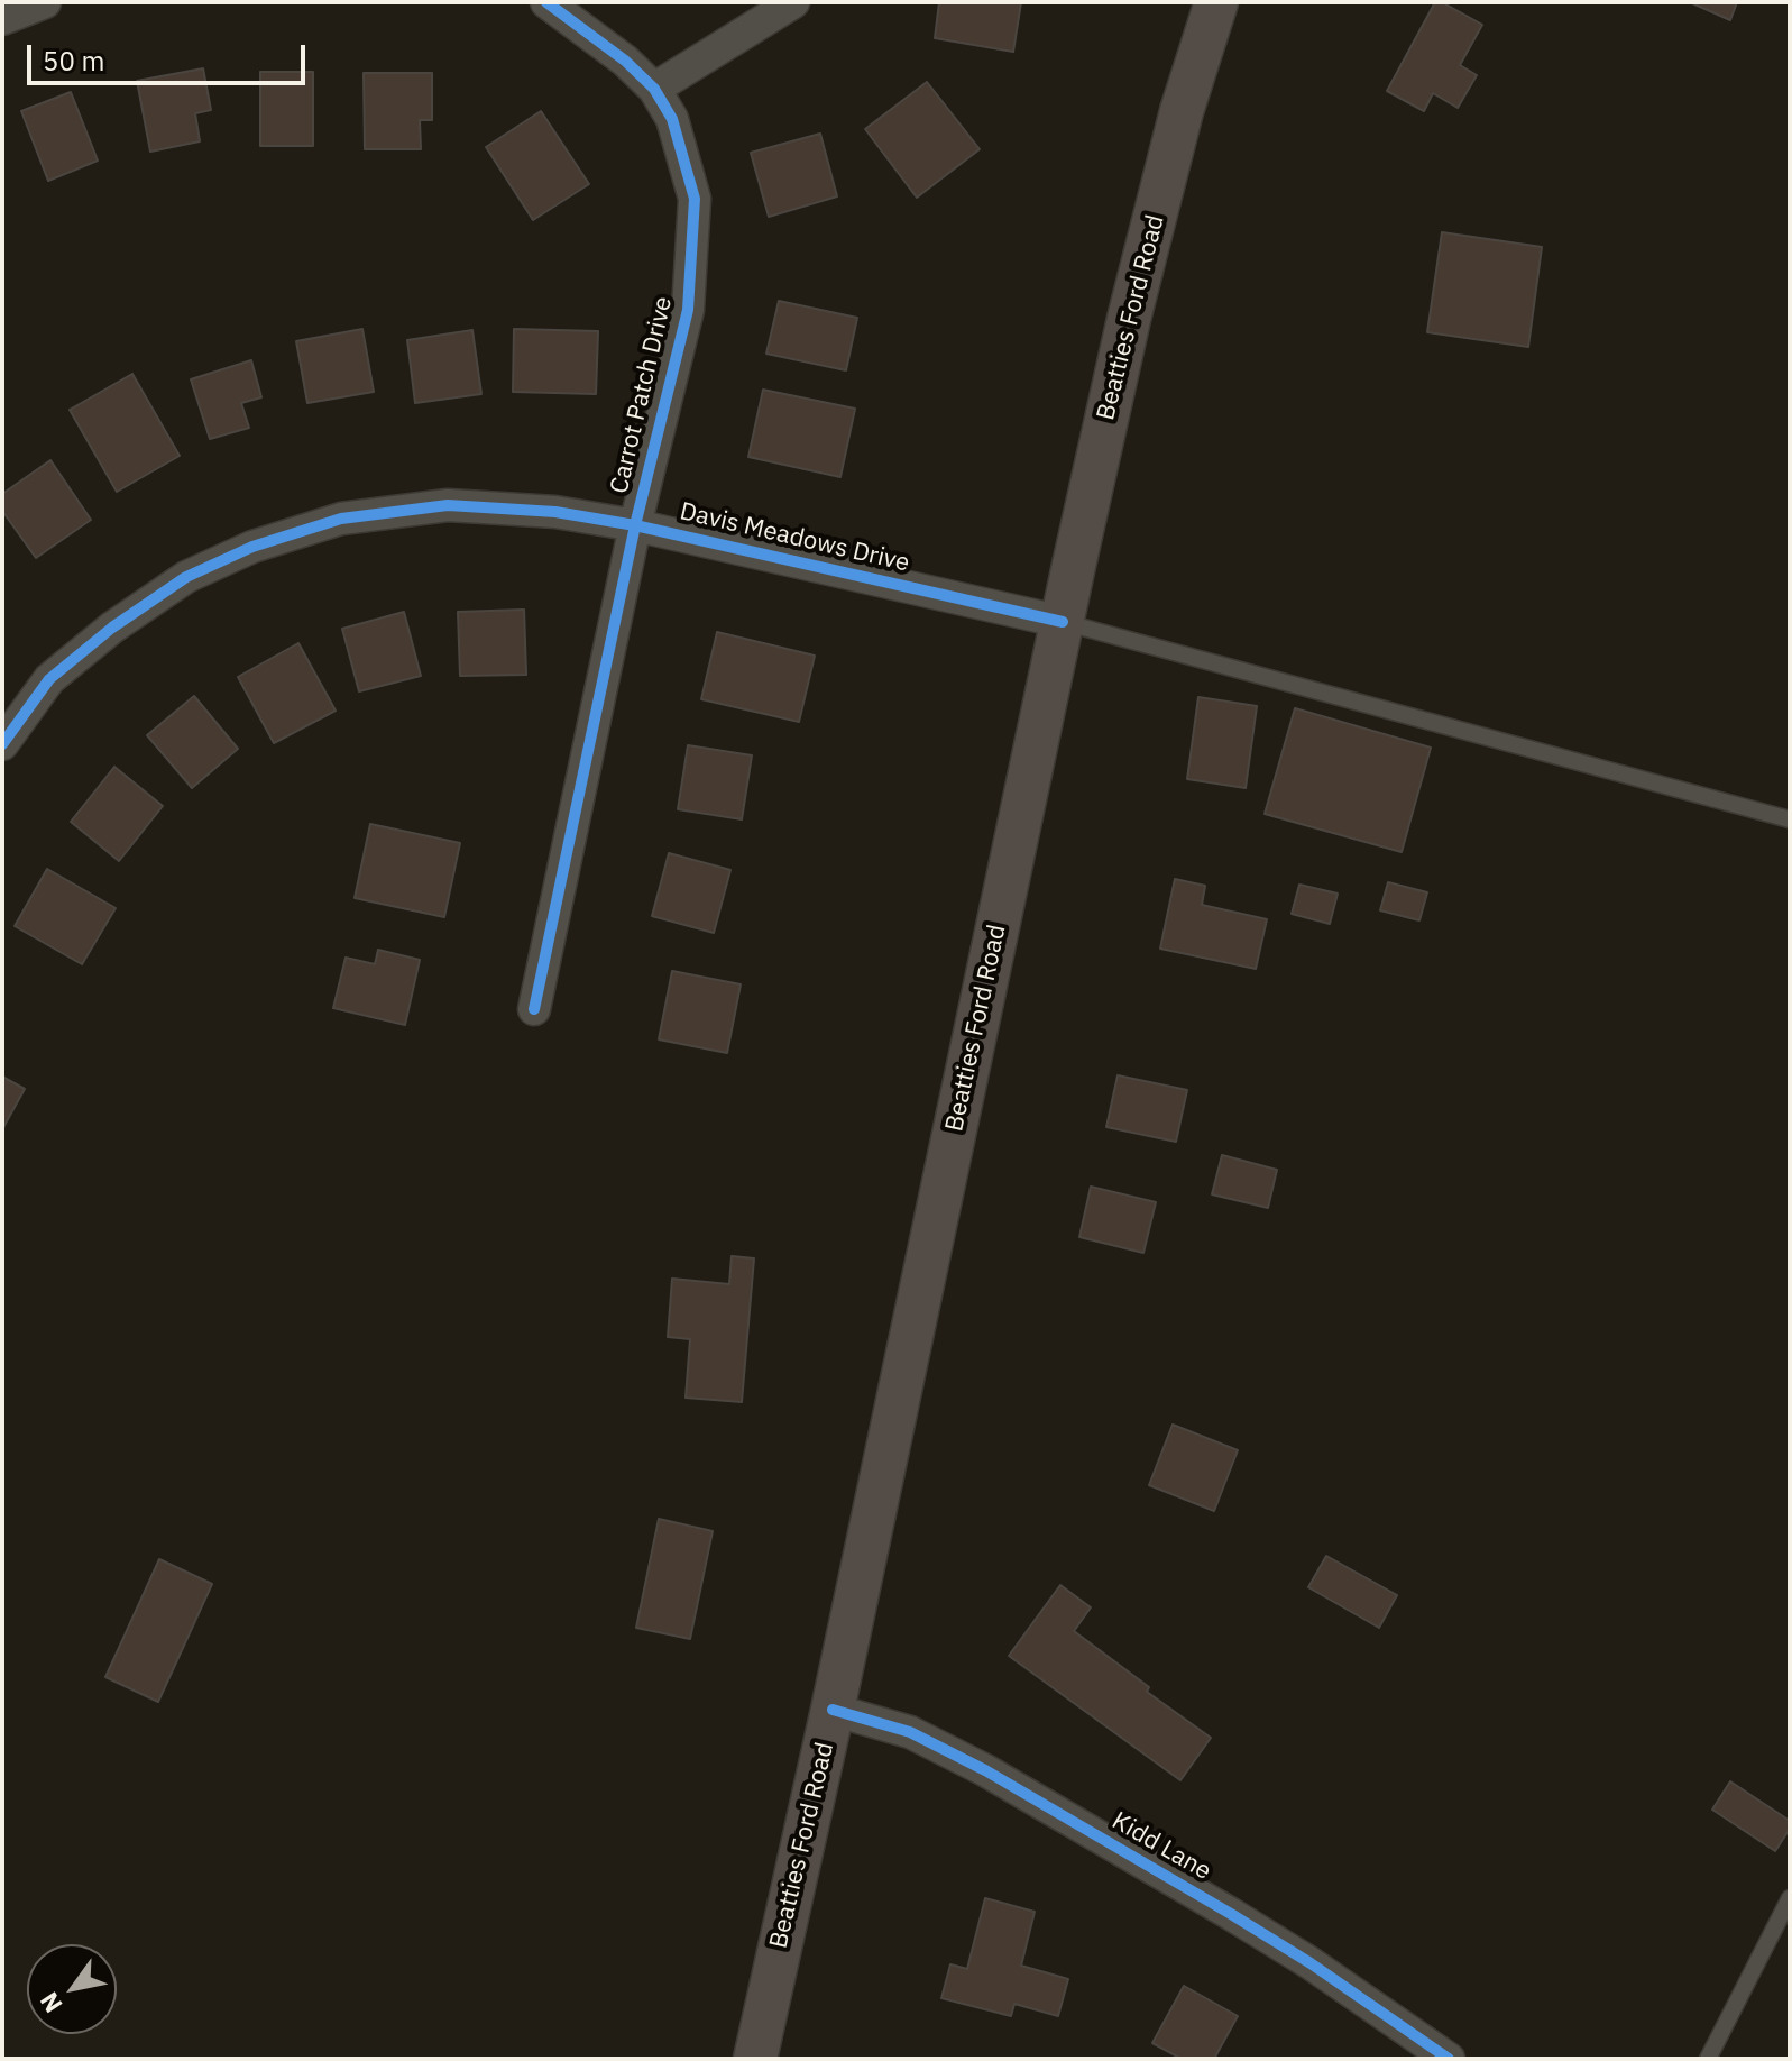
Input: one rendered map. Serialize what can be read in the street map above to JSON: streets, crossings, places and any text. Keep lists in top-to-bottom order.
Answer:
{
  "streets": {
    "main road": ["Beatties Ford Road"],
    "street": ["Carrot Patch Drive", "Davis Meadows Drive", "Kidd Lane"]
  },
  "crossings": [
    ["Beatties Ford Road", "Davis Meadows Drive"],
    ["Beatties Ford Road", "Kidd Lane"],
    ["Carrot Patch Drive", "Davis Meadows Drive"]
  ],
  "scale_bar": "50 m",
  "north": "bottom left"
}
